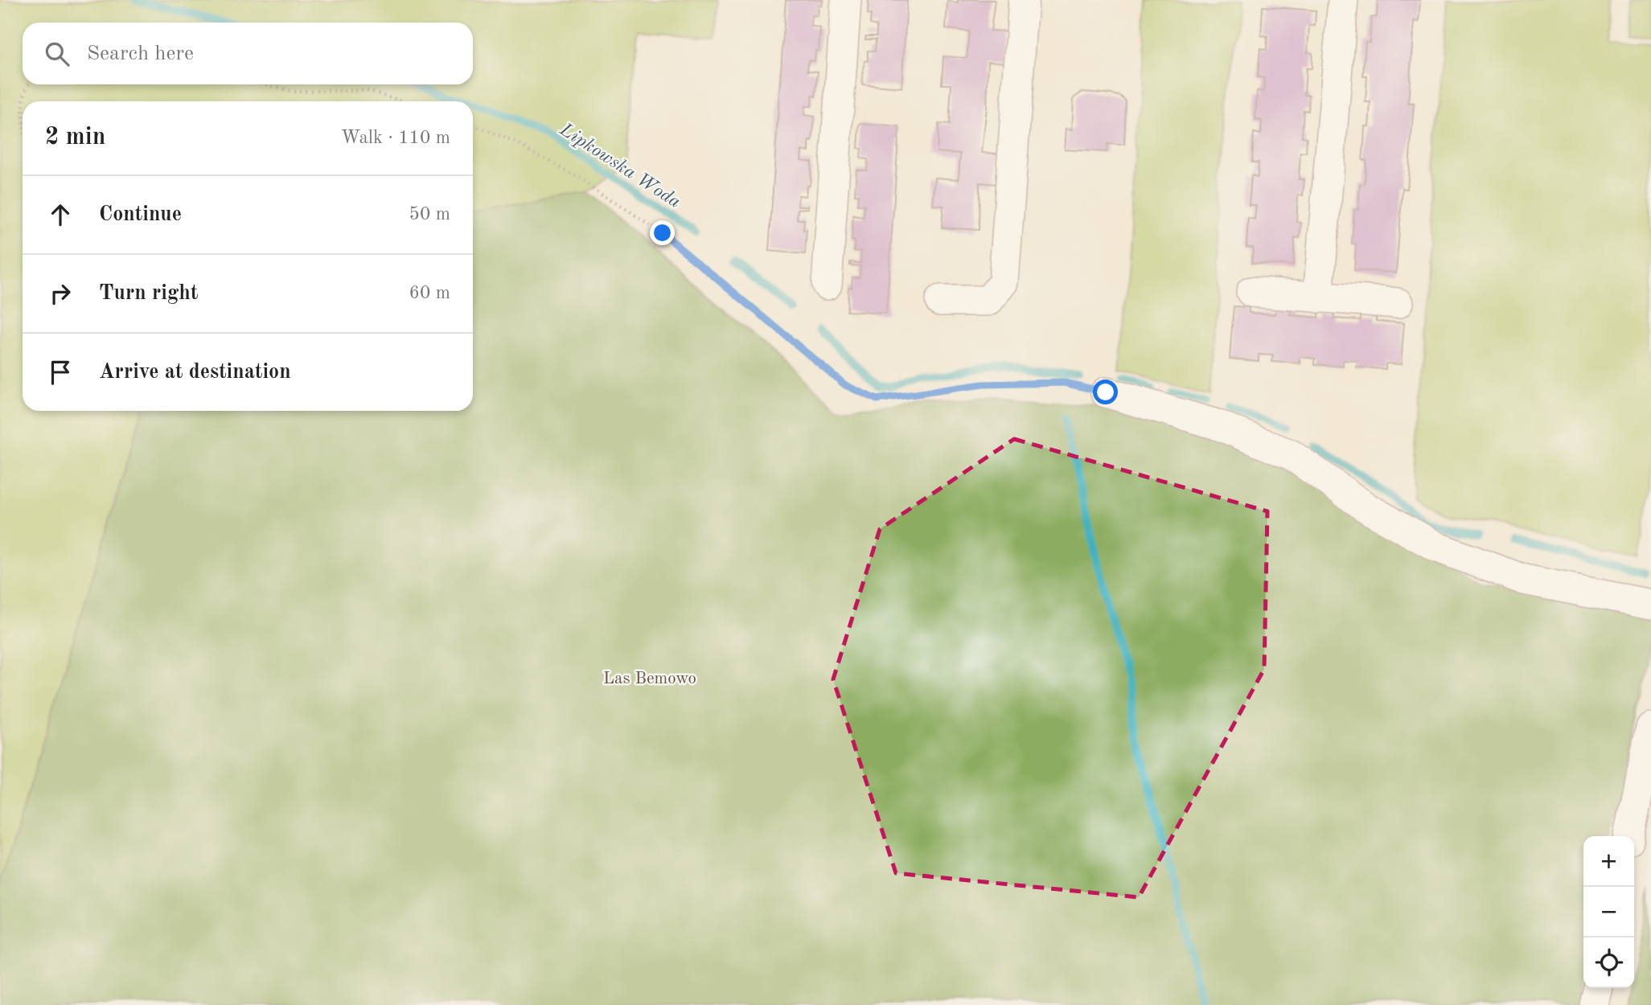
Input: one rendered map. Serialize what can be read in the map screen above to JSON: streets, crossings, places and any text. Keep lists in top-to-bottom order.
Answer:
{
  "water": ["Lipkowska Woda"],
  "parks": ["Las Bemowo"],
  "page": {
    "search": "Search here",
    "heading": ["2 min", "Walk · 110 m"],
    "list": [
      ["Continue", "50 m"],
      ["Turn right", "60 m"],
      "Arrive at destination"
    ],
    "map_buttons": ["+", "−"]
  }
}
